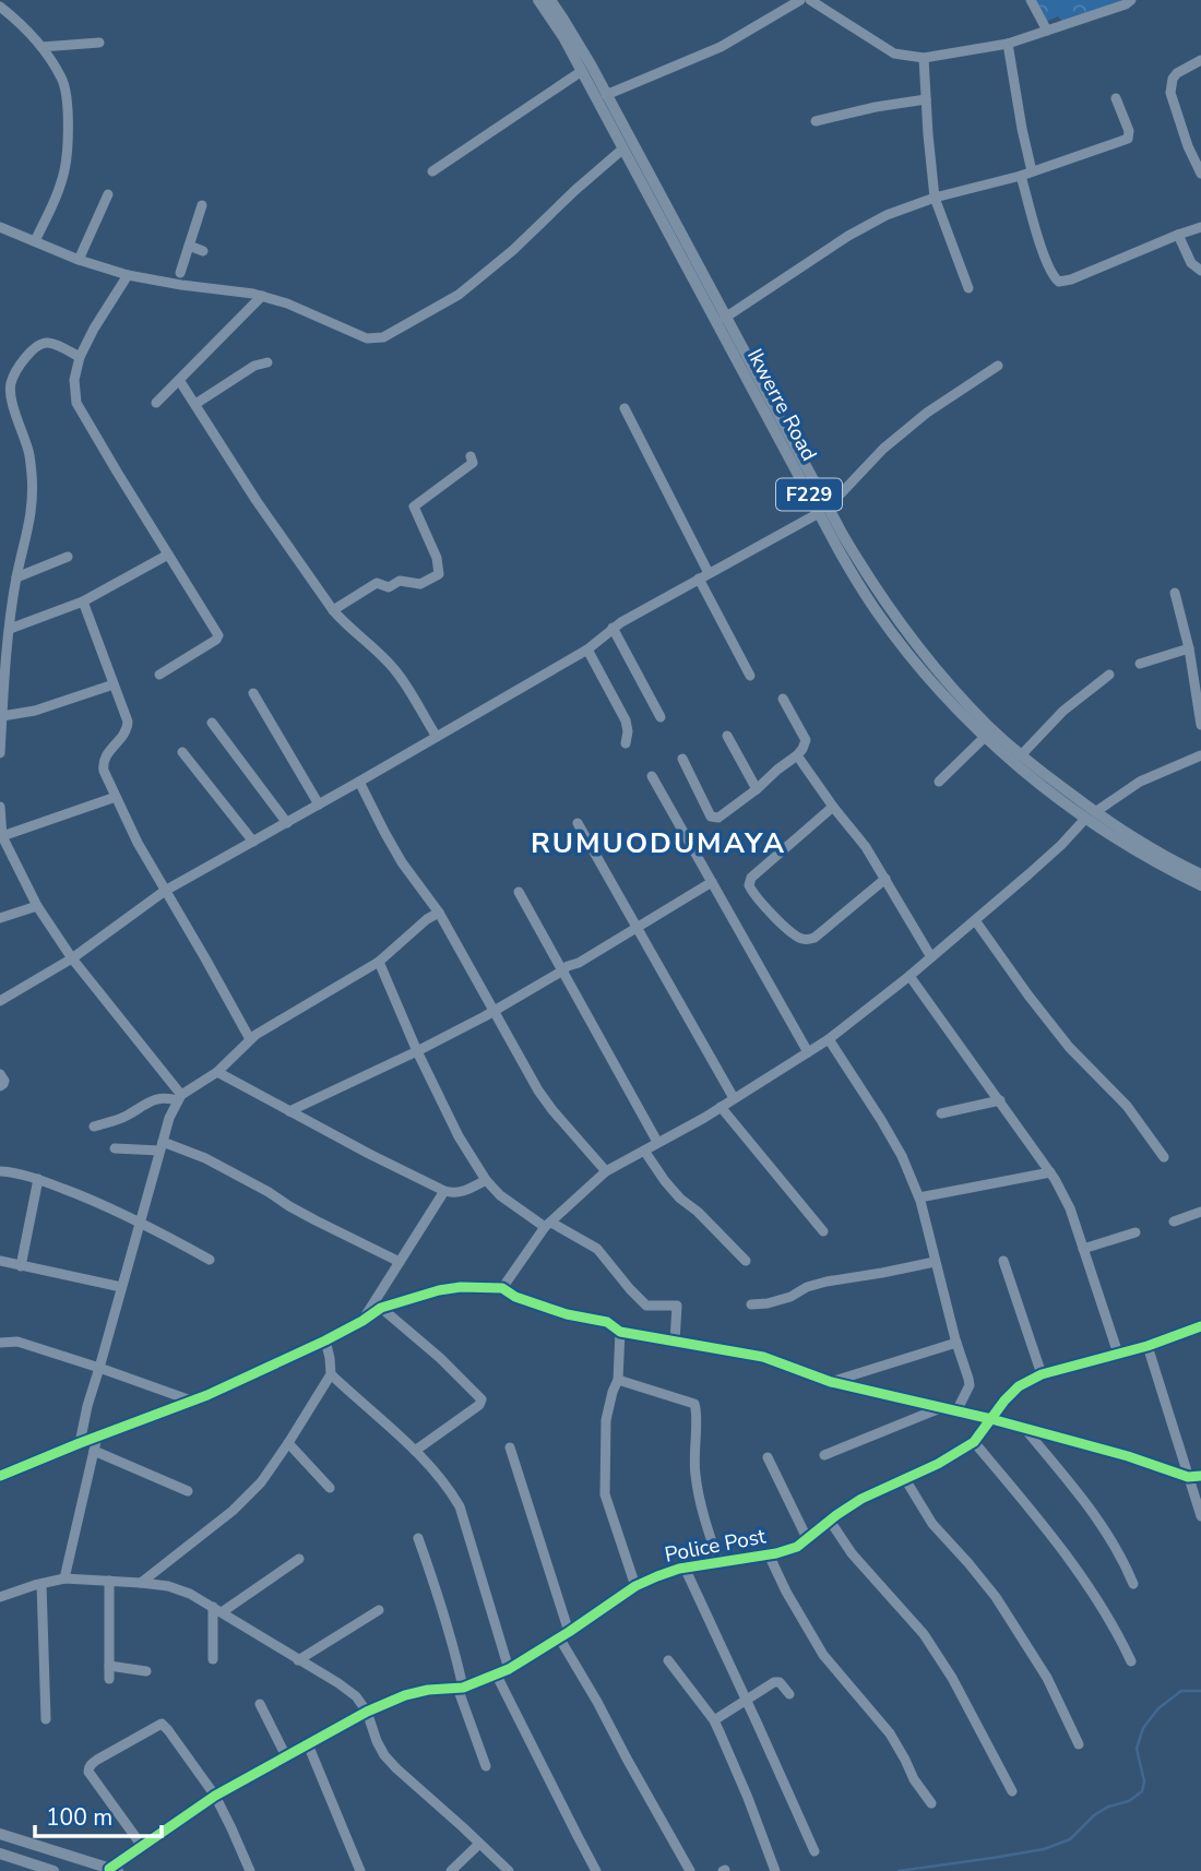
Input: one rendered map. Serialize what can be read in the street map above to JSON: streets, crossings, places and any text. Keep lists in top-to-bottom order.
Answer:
{
  "streets": {
    "main road": ["Ikwerre Road", "F229"],
    "street": ["Police Post"]
  },
  "crossings": [
    ["Ikwerre Road", "F229"]
  ],
  "districts": ["RUMUODUMAYA"],
  "scale_bar": "100 m"
}
